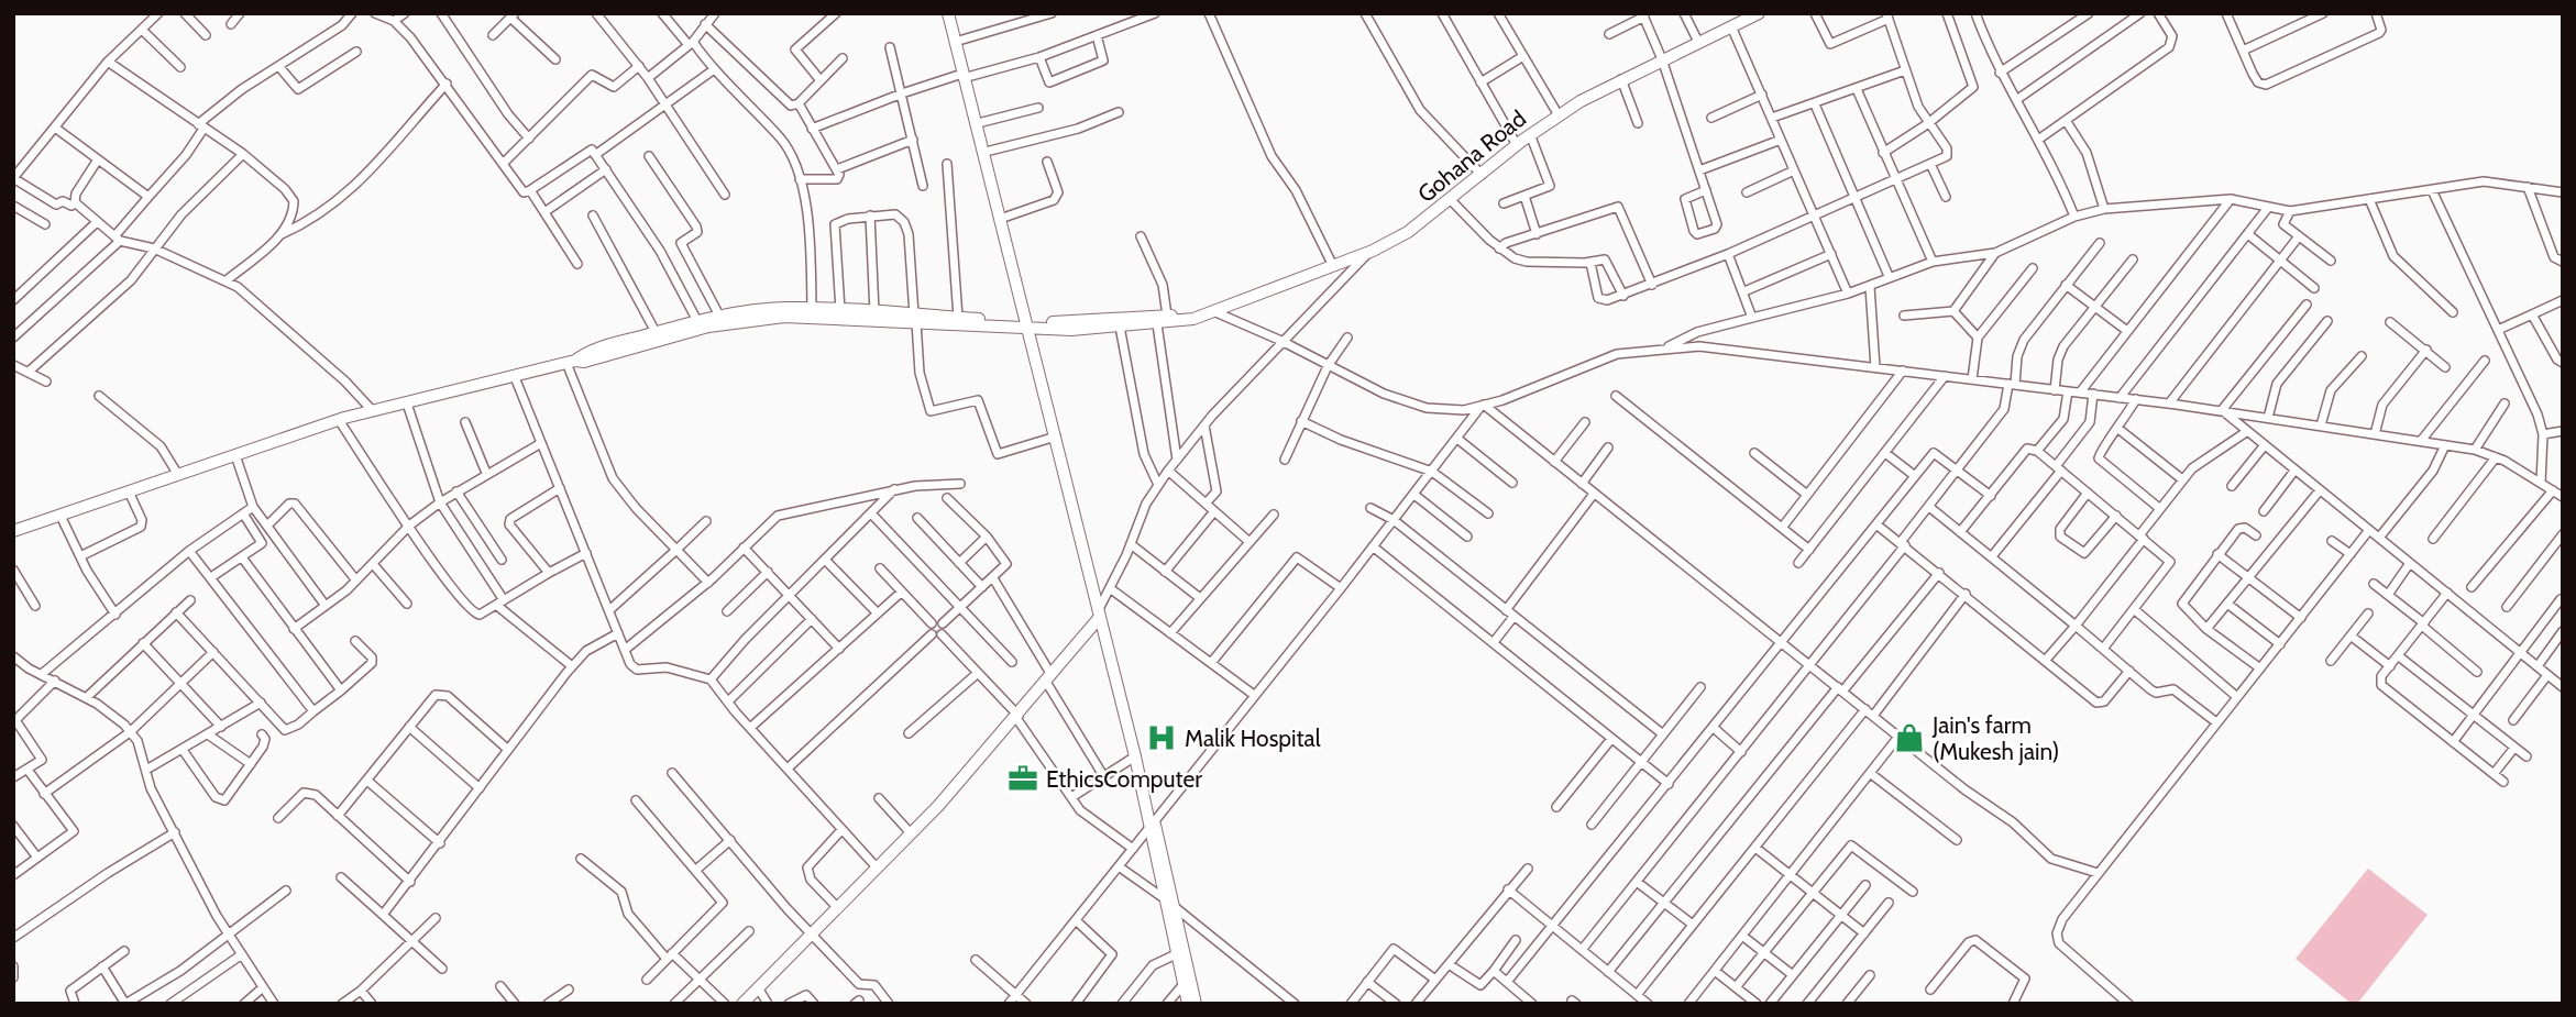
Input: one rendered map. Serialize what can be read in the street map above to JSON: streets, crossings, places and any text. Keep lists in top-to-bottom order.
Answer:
{
  "streets": {
    "main road": ["Gohana Road"]
  },
  "places": {
    "hospital": ["Malik Hospital"],
    "shop": ["Jain's farm (Mukesh jain)"],
    "office": ["EthicsComputer"]
  }
}
